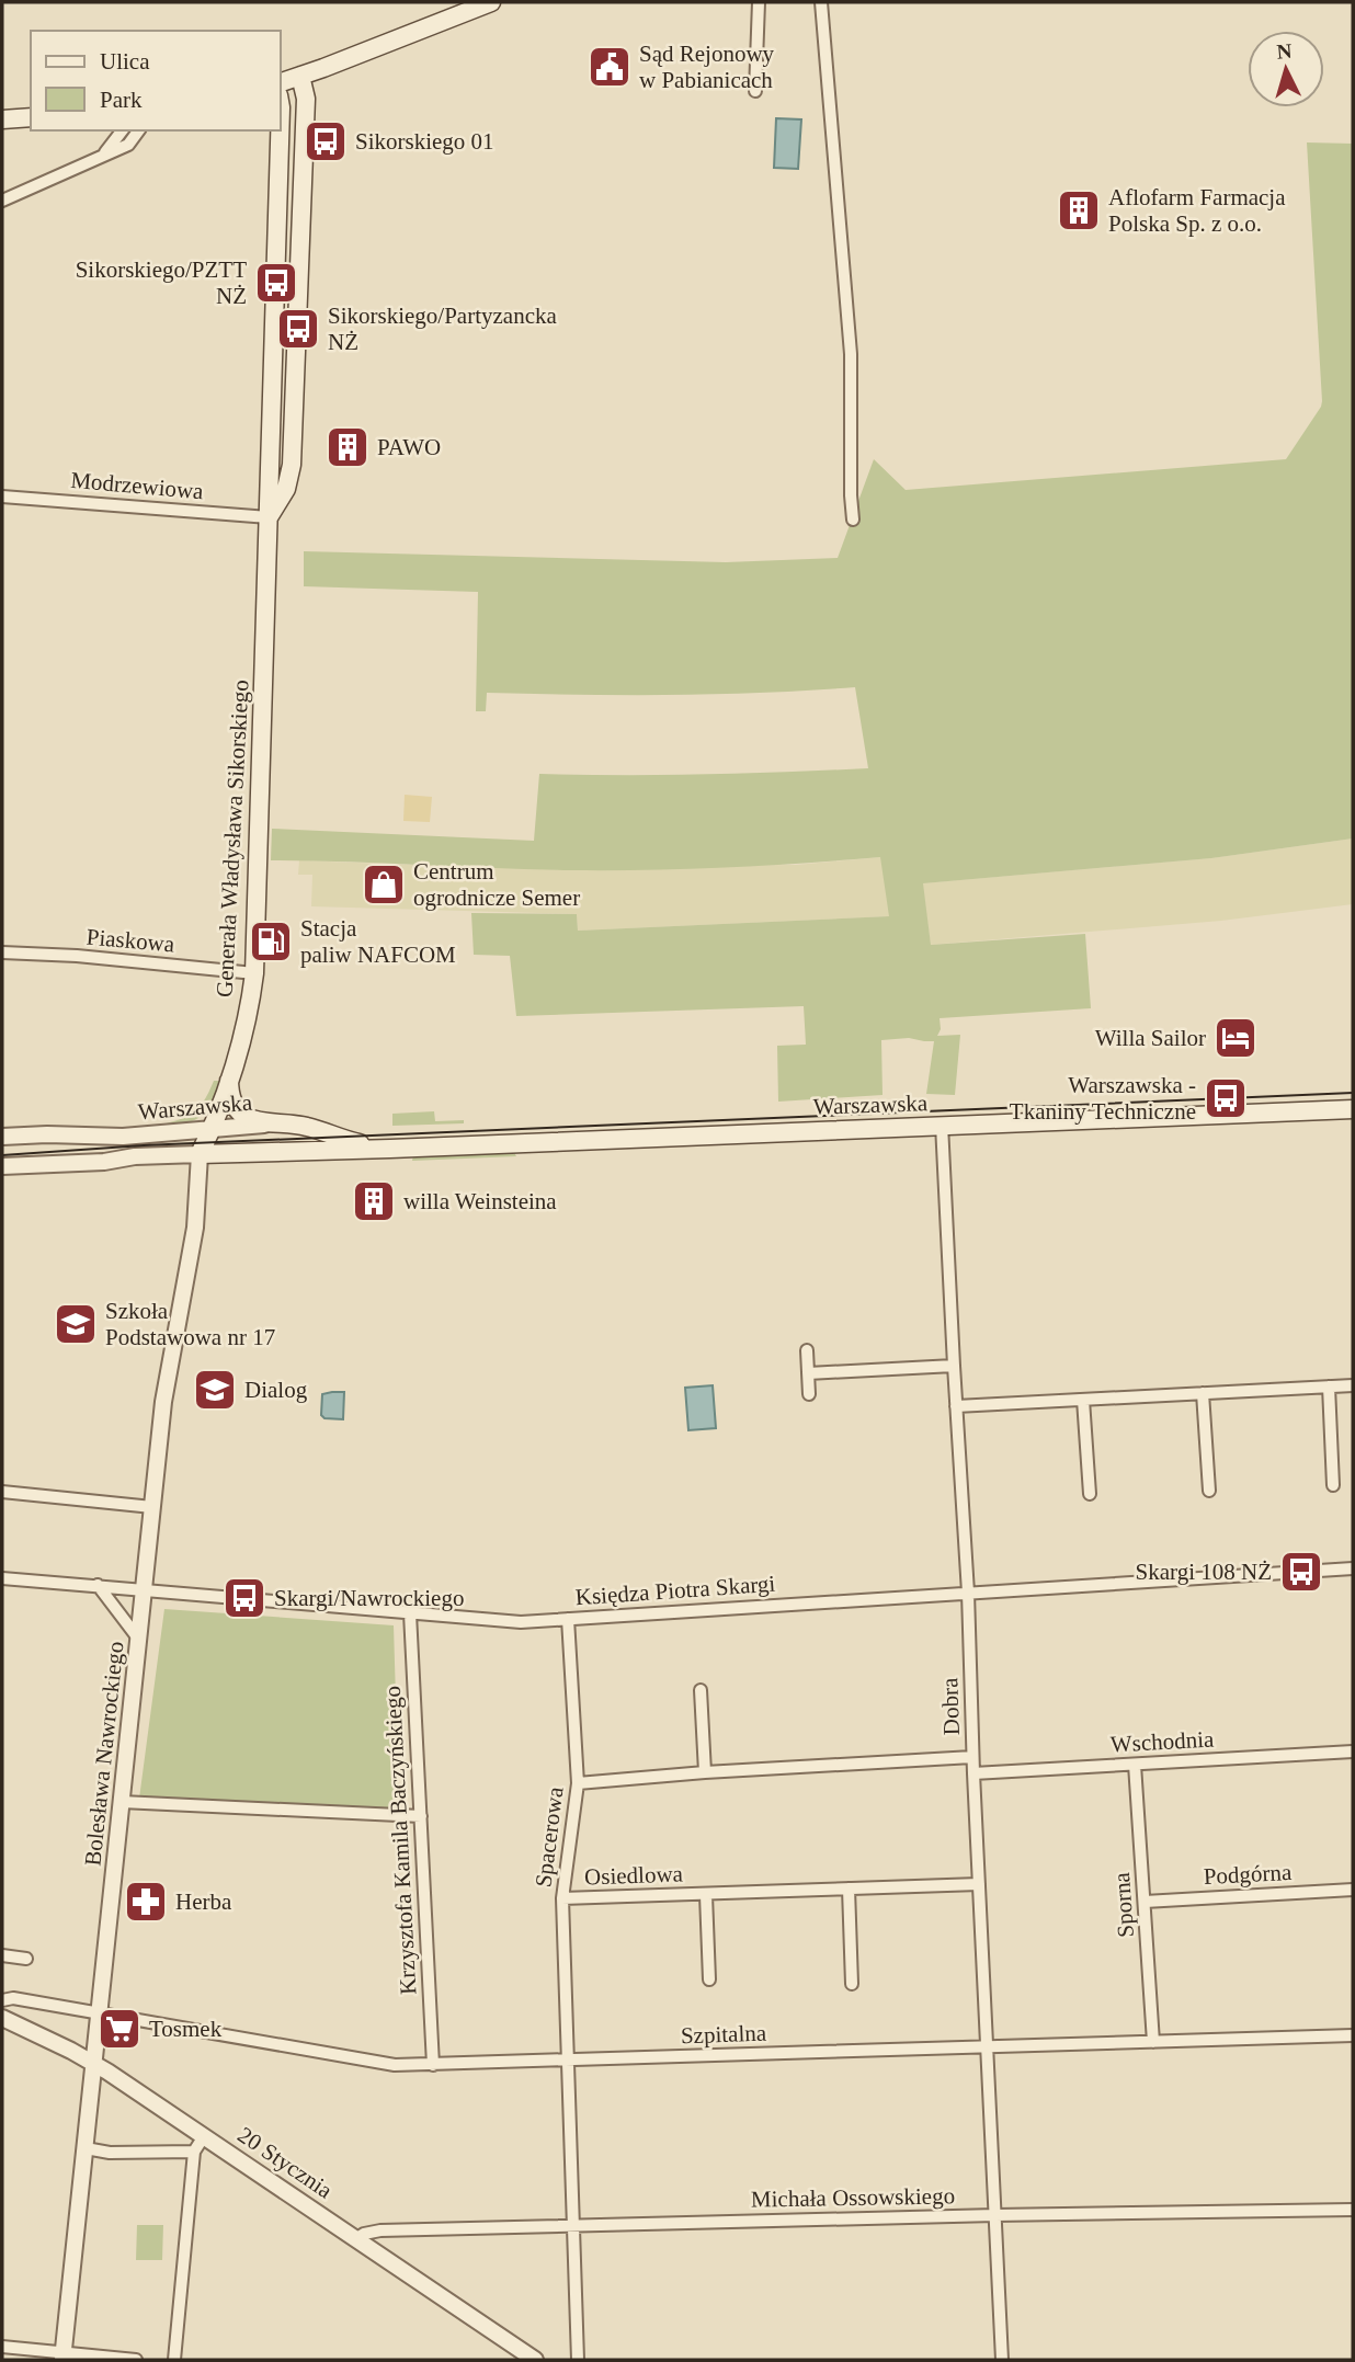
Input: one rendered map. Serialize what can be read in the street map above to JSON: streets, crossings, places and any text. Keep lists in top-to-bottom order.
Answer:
{
  "streets": {
    "main road": ["Generała Władysława Sikorskiego", "Warszawska"],
    "street": [
      "Modrzewiowa",
      "Piaskowa",
      "Księdza Piotra Skargi",
      "Dobra",
      "Wschodnia",
      "Bolesława Nawrockiego",
      "Spacerowa",
      "Krzysztofa Kamila Baczyńskiego",
      "Podgórna",
      "Osiedlowa",
      "Sporna",
      "Szpitalna",
      "20 Stycznia",
      "Michała Ossowskiego"
    ]
  },
  "crossings": [
    ["Modrzewiowa", "Generała Władysława Sikorskiego"],
    ["Generała Władysława Sikorskiego", "Piaskowa"],
    ["Generała Władysława Sikorskiego", "Warszawska"],
    ["Generała Władysława Sikorskiego", "Bolesława Nawrockiego"],
    ["Warszawska", "Dobra"],
    ["Warszawska", "Bolesława Nawrockiego"],
    ["Księdza Piotra Skargi", "Dobra"],
    ["Księdza Piotra Skargi", "Bolesława Nawrockiego"],
    ["Księdza Piotra Skargi", "Spacerowa"],
    ["Księdza Piotra Skargi", "Krzysztofa Kamila Baczyńskiego"],
    ["Dobra", "Wschodnia"],
    ["Dobra", "Osiedlowa"],
    ["Dobra", "Szpitalna"],
    ["Dobra", "Michała Ossowskiego"],
    ["Wschodnia", "Sporna"],
    ["Bolesława Nawrockiego", "Szpitalna"],
    ["Bolesława Nawrockiego", "20 Stycznia"],
    ["Spacerowa", "Osiedlowa"],
    ["Spacerowa", "Szpitalna"],
    ["Spacerowa", "Michała Ossowskiego"],
    ["Krzysztofa Kamila Baczyńskiego", "Szpitalna"],
    ["Podgórna", "Sporna"],
    ["Sporna", "Szpitalna"],
    ["20 Stycznia", "Michała Ossowskiego"]
  ],
  "places": {
    "public building": ["Sąd Rejonowy w Pabianicach"],
    "bus stop": [
      "Sikorskiego 01",
      "Sikorskiego/PZTT NŻ",
      "Sikorskiego/Partyzancka NŻ",
      "Warszawska - Tkaniny Techniczne",
      "Skargi 108 NŻ",
      "Skargi/Nawrockiego"
    ],
    "building": ["Aflofarm Farmacja Polska Sp. z o.o.", "PAWO", "willa Weinsteina"],
    "shop": ["Centrum ogrodnicze Semer"],
    "fuel station": ["Stacja paliw NAFCOM"],
    "hotel": ["Willa Sailor"],
    "school or university": ["Szkoła Podstawowa nr 17", "Dialog"],
    "pharmacy": ["Herba"],
    "supermarket": ["Tosmek"]
  },
  "legend": ["Ulica", "Park"],
  "north": "top"
}
